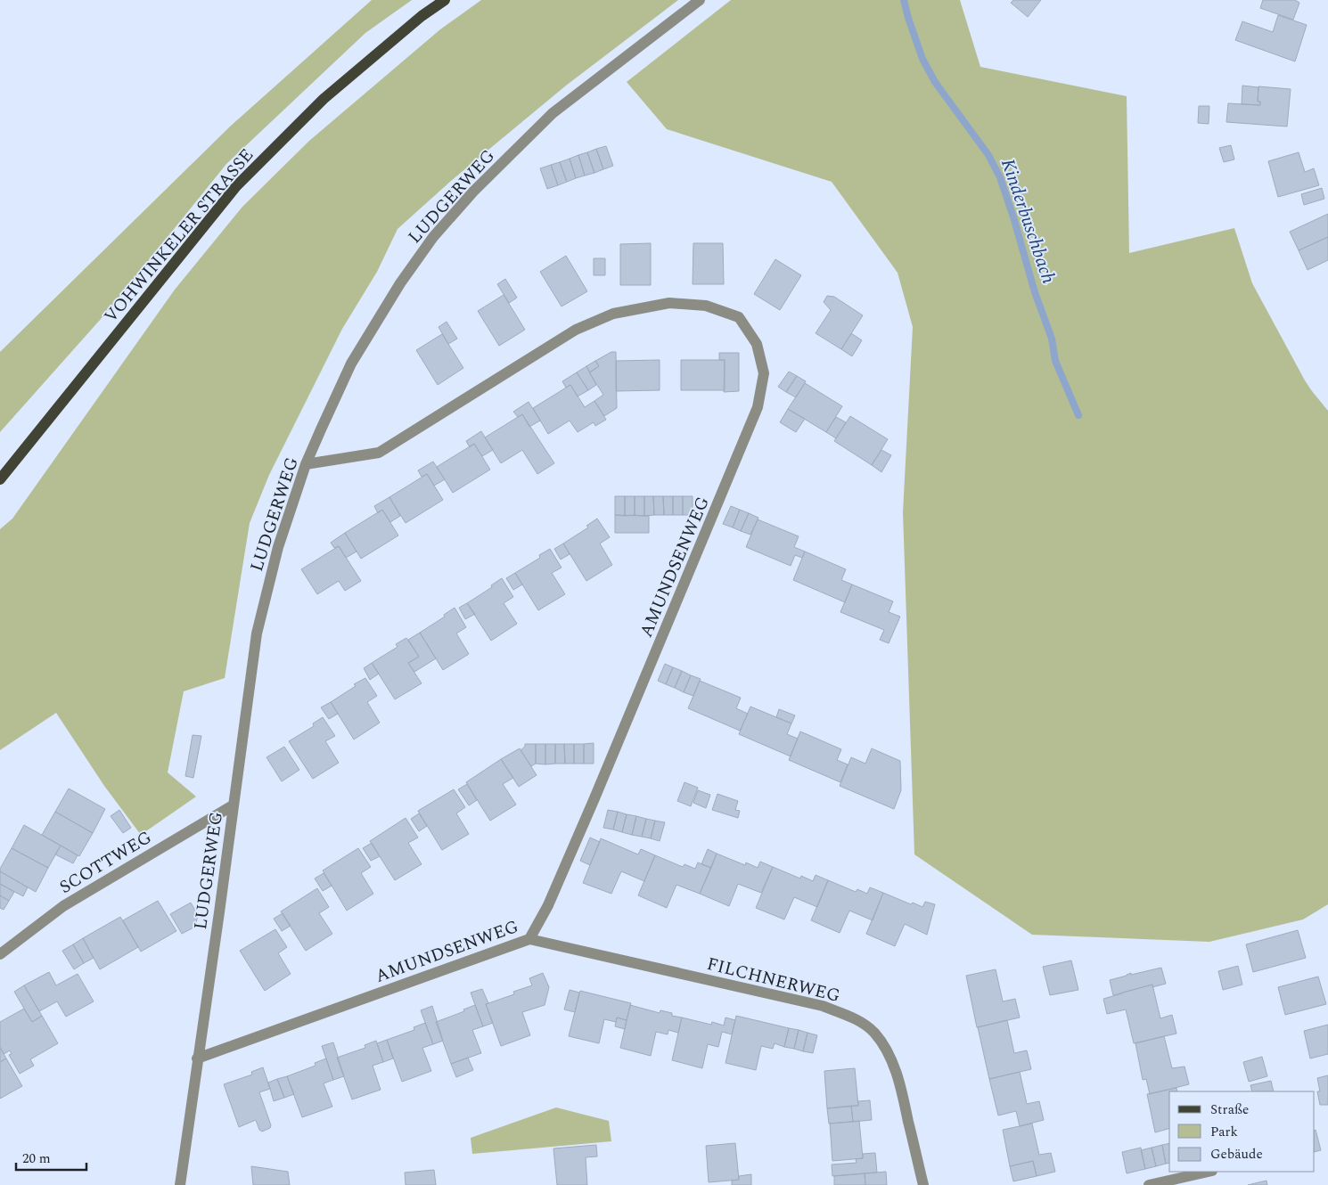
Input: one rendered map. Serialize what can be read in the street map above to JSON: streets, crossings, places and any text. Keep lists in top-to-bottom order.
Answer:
{
  "streets": {
    "main road": ["VOHWINKELER STRASSE"],
    "street": [
      "LUDGERWEG",
      "AMUNDSENWEG",
      "SCOTTWEG",
      "FILCHNERWEG"
    ]
  },
  "crossings": [
    ["LUDGERWEG", "AMUNDSENWEG"],
    ["LUDGERWEG", "SCOTTWEG"],
    ["AMUNDSENWEG", "FILCHNERWEG"]
  ],
  "water": ["Kinderbuschbach"],
  "legend": ["Straße", "Park", "Gebäude"],
  "scale_bar": "20 m"
}
